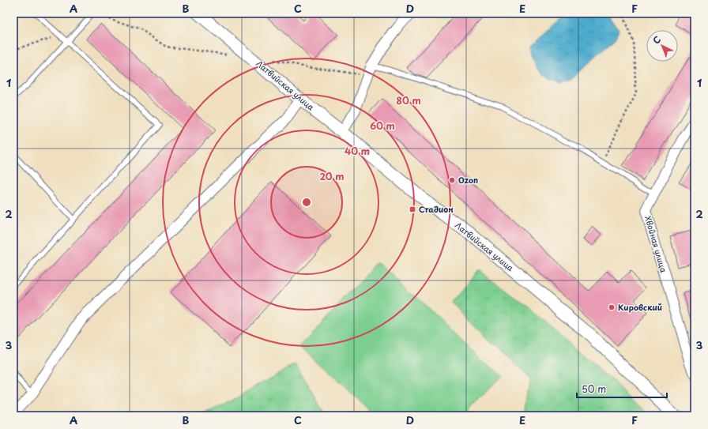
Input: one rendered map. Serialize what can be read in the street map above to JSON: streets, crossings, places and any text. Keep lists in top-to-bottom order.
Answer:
{
  "streets": {
    "street": ["Латвийская улица", "Хвойная улица"]
  },
  "places": {
    "other": ["Ozon", "Кировский"],
    "transit": ["Стадион"]
  },
  "scale_bar": "50 m",
  "north": "top left",
  "grid": {
    "columns": [
      "A",
      "B",
      "C",
      "D",
      "E",
      "F"
    ],
    "rows": ["1", "2", "3"]
  },
  "rings": [
    "80 m",
    "60 m",
    "40 m",
    "20 m"
  ]
}
